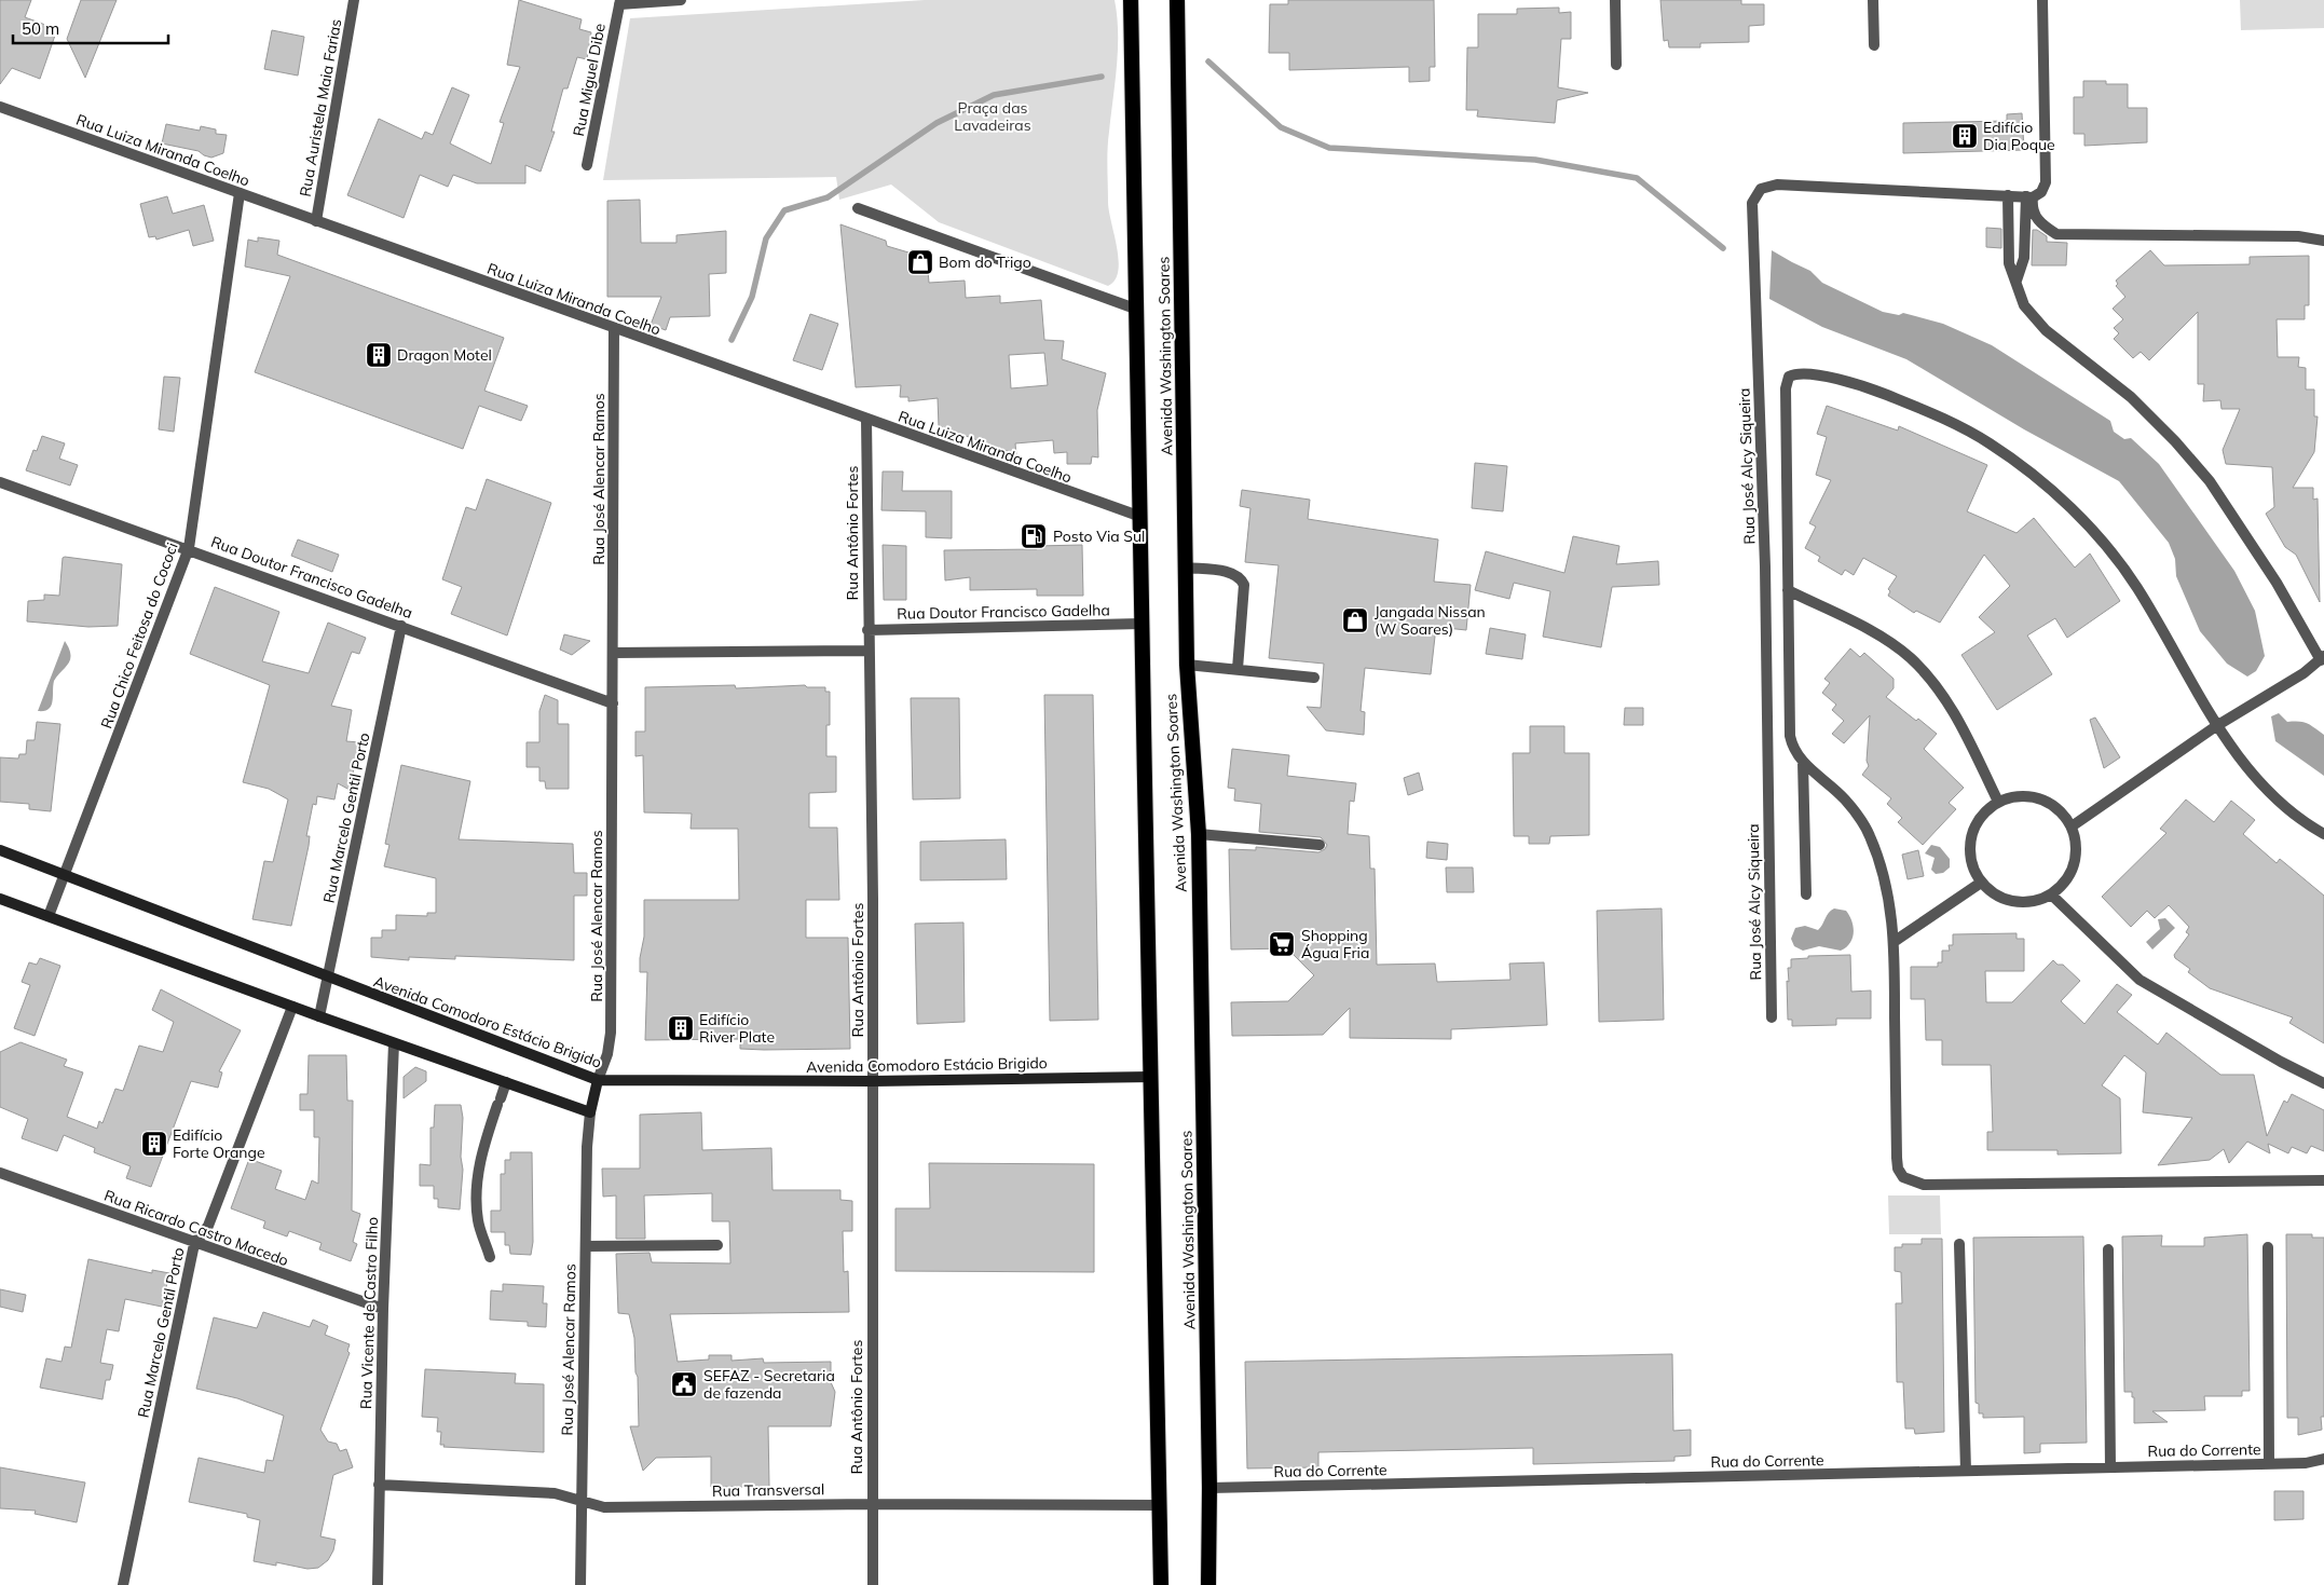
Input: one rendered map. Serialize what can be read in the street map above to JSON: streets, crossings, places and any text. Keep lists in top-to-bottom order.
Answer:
{
  "streets": {
    "highway": ["Avenida Washington Soares"],
    "main road": ["Rua José Alencar Ramos", "Avenida Comodoro Estácio Brigido"],
    "street": [
      "Rua Miguel Dibe",
      "Rua Auristela Maia Farias",
      "Rua Luiza Miranda Coelho",
      "Rua José Alcy Siqueira",
      "Rua Antônio Fortes",
      "Rua Doutor Francisco Gadelha",
      "Rua Chico Feitosa do Cococi",
      "Rua Marcelo Gentil Porto",
      "Rua Ricardo Castro Macedo",
      "Rua Vicente de Castro Filho",
      "Rua do Corrente",
      "Rua Transversal"
    ]
  },
  "crossings": [
    ["Rua Auristela Maia Farias", "Rua Luiza Miranda Coelho"],
    ["Rua Luiza Miranda Coelho", "Avenida Washington Soares"],
    ["Rua Luiza Miranda Coelho", "Rua José Alencar Ramos"],
    ["Rua Luiza Miranda Coelho", "Rua Antônio Fortes"],
    ["Rua Luiza Miranda Coelho", "Rua Chico Feitosa do Cococi"],
    ["Avenida Washington Soares", "Rua Doutor Francisco Gadelha"],
    ["Avenida Washington Soares", "Avenida Comodoro Estácio Brigido"],
    ["Avenida Washington Soares", "Rua do Corrente"],
    ["Avenida Washington Soares", "Rua Transversal"],
    ["Rua José Alencar Ramos", "Rua Doutor Francisco Gadelha"],
    ["Rua José Alencar Ramos", "Avenida Comodoro Estácio Brigido"],
    ["Rua José Alencar Ramos", "Rua Transversal"],
    ["Rua Antônio Fortes", "Rua Doutor Francisco Gadelha"],
    ["Rua Antônio Fortes", "Avenida Comodoro Estácio Brigido"],
    ["Rua Antônio Fortes", "Rua Transversal"],
    ["Rua Doutor Francisco Gadelha", "Rua Chico Feitosa do Cococi"],
    ["Rua Doutor Francisco Gadelha", "Rua Marcelo Gentil Porto"],
    ["Rua Chico Feitosa do Cococi", "Avenida Comodoro Estácio Brigido"],
    ["Rua Marcelo Gentil Porto", "Avenida Comodoro Estácio Brigido"],
    ["Rua Marcelo Gentil Porto", "Rua Ricardo Castro Macedo"],
    ["Rua Ricardo Castro Macedo", "Rua Vicente de Castro Filho"],
    ["Rua Vicente de Castro Filho", "Rua Transversal"]
  ],
  "parks": ["Praça das Lavadeiras"],
  "places": {
    "building": [
      "Edifício Dia Poque",
      "Dragon Motel",
      "Edifício River Plate",
      "Edifício Forte Orange"
    ],
    "shop": ["Bom do Trigo", "Jangada Nissan (W Soares)"],
    "fuel station": ["Posto Via Sul"],
    "supermarket": ["Shopping Água Fria"],
    "public building": ["SEFAZ - Secretaria de fazenda"]
  },
  "scale_bar": "50 m"
}
